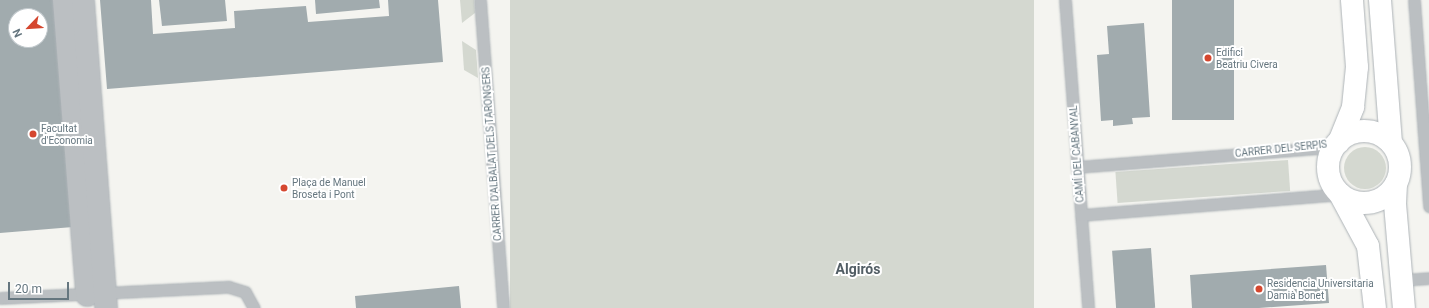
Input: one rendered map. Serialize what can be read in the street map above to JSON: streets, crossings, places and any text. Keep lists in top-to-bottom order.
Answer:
{
  "streets": {
    "street": ["CARRER DEL SERPIS"],
    "lane": ["CARRER D'ALBALAT DELS TARONGERS", "CAMÍ DEL CABANYAL"]
  },
  "crossings": [
    ["CARRER DEL SERPIS", "CAMÍ DEL CABANYAL"]
  ],
  "districts": ["Algirós"],
  "places": [
    "Edifici Beatriu Civera",
    "Facultat d'Economia",
    "Plaça de Manuel Broseta i Pont",
    "Residencia Universitaria Damià Bonet"
  ],
  "scale_bar": "20 m",
  "north": "bottom left"
}
